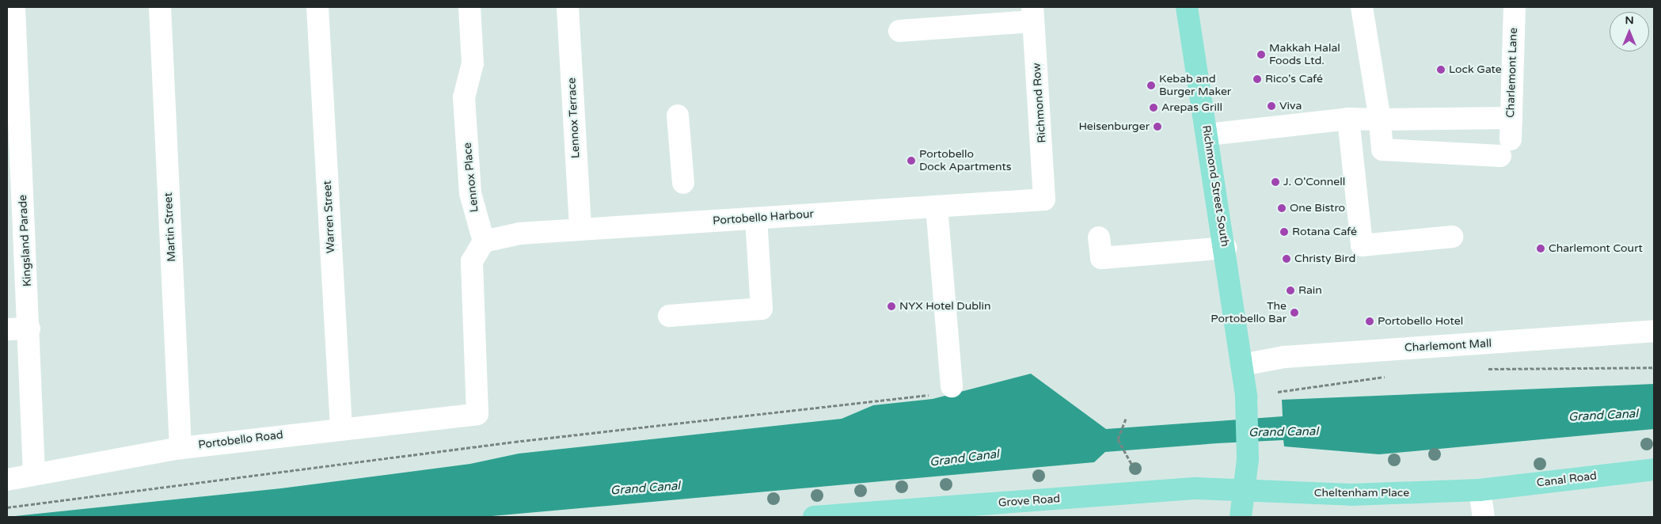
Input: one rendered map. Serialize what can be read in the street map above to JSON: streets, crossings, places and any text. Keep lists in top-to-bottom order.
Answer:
{
  "streets": {
    "main road": [
      "Richmond Street South",
      "Canal Road",
      "Cheltenham Place",
      "Grove Road"
    ],
    "street": [
      "Charlemont Lane",
      "Richmond Row",
      "Lennox Terrace",
      "Lennox Place",
      "Warren Street",
      "Portobello Harbour",
      "Martin Street",
      "Kingsland Parade",
      "Charlemont Mall",
      "Portobello Road"
    ]
  },
  "crossings": [
    ["Richmond Row", "Portobello Harbour"],
    ["Lennox Terrace", "Portobello Harbour"],
    ["Lennox Place", "Portobello Harbour"],
    ["Lennox Place", "Portobello Road"],
    ["Richmond Street South", "Charlemont Mall"],
    ["Richmond Street South", "Cheltenham Place"],
    ["Richmond Street South", "Grove Road"],
    ["Warren Street", "Portobello Road"],
    ["Portobello Harbour", "Portobello Road"],
    ["Martin Street", "Portobello Road"],
    ["Kingsland Parade", "Portobello Road"],
    ["Canal Road", "Cheltenham Place"],
    ["Cheltenham Place", "Grove Road"]
  ],
  "water": ["Grand Canal"],
  "places": [
    "Makkah Halal Foods Ltd.",
    "Lock Gate",
    "Rico's Café",
    "Kebab and Burger Maker",
    "Viva",
    "Arepas Grill",
    "Heisenburger",
    "Portobello Dock Apartments",
    "J. O'Connell",
    "One Bistro",
    "Rotana Café",
    "Charlemont Court",
    "Christy Bird",
    "Rain",
    "NYX Hotel Dublin",
    "The Portobello Bar",
    "Portobello Hotel"
  ],
  "north": "top"
}
